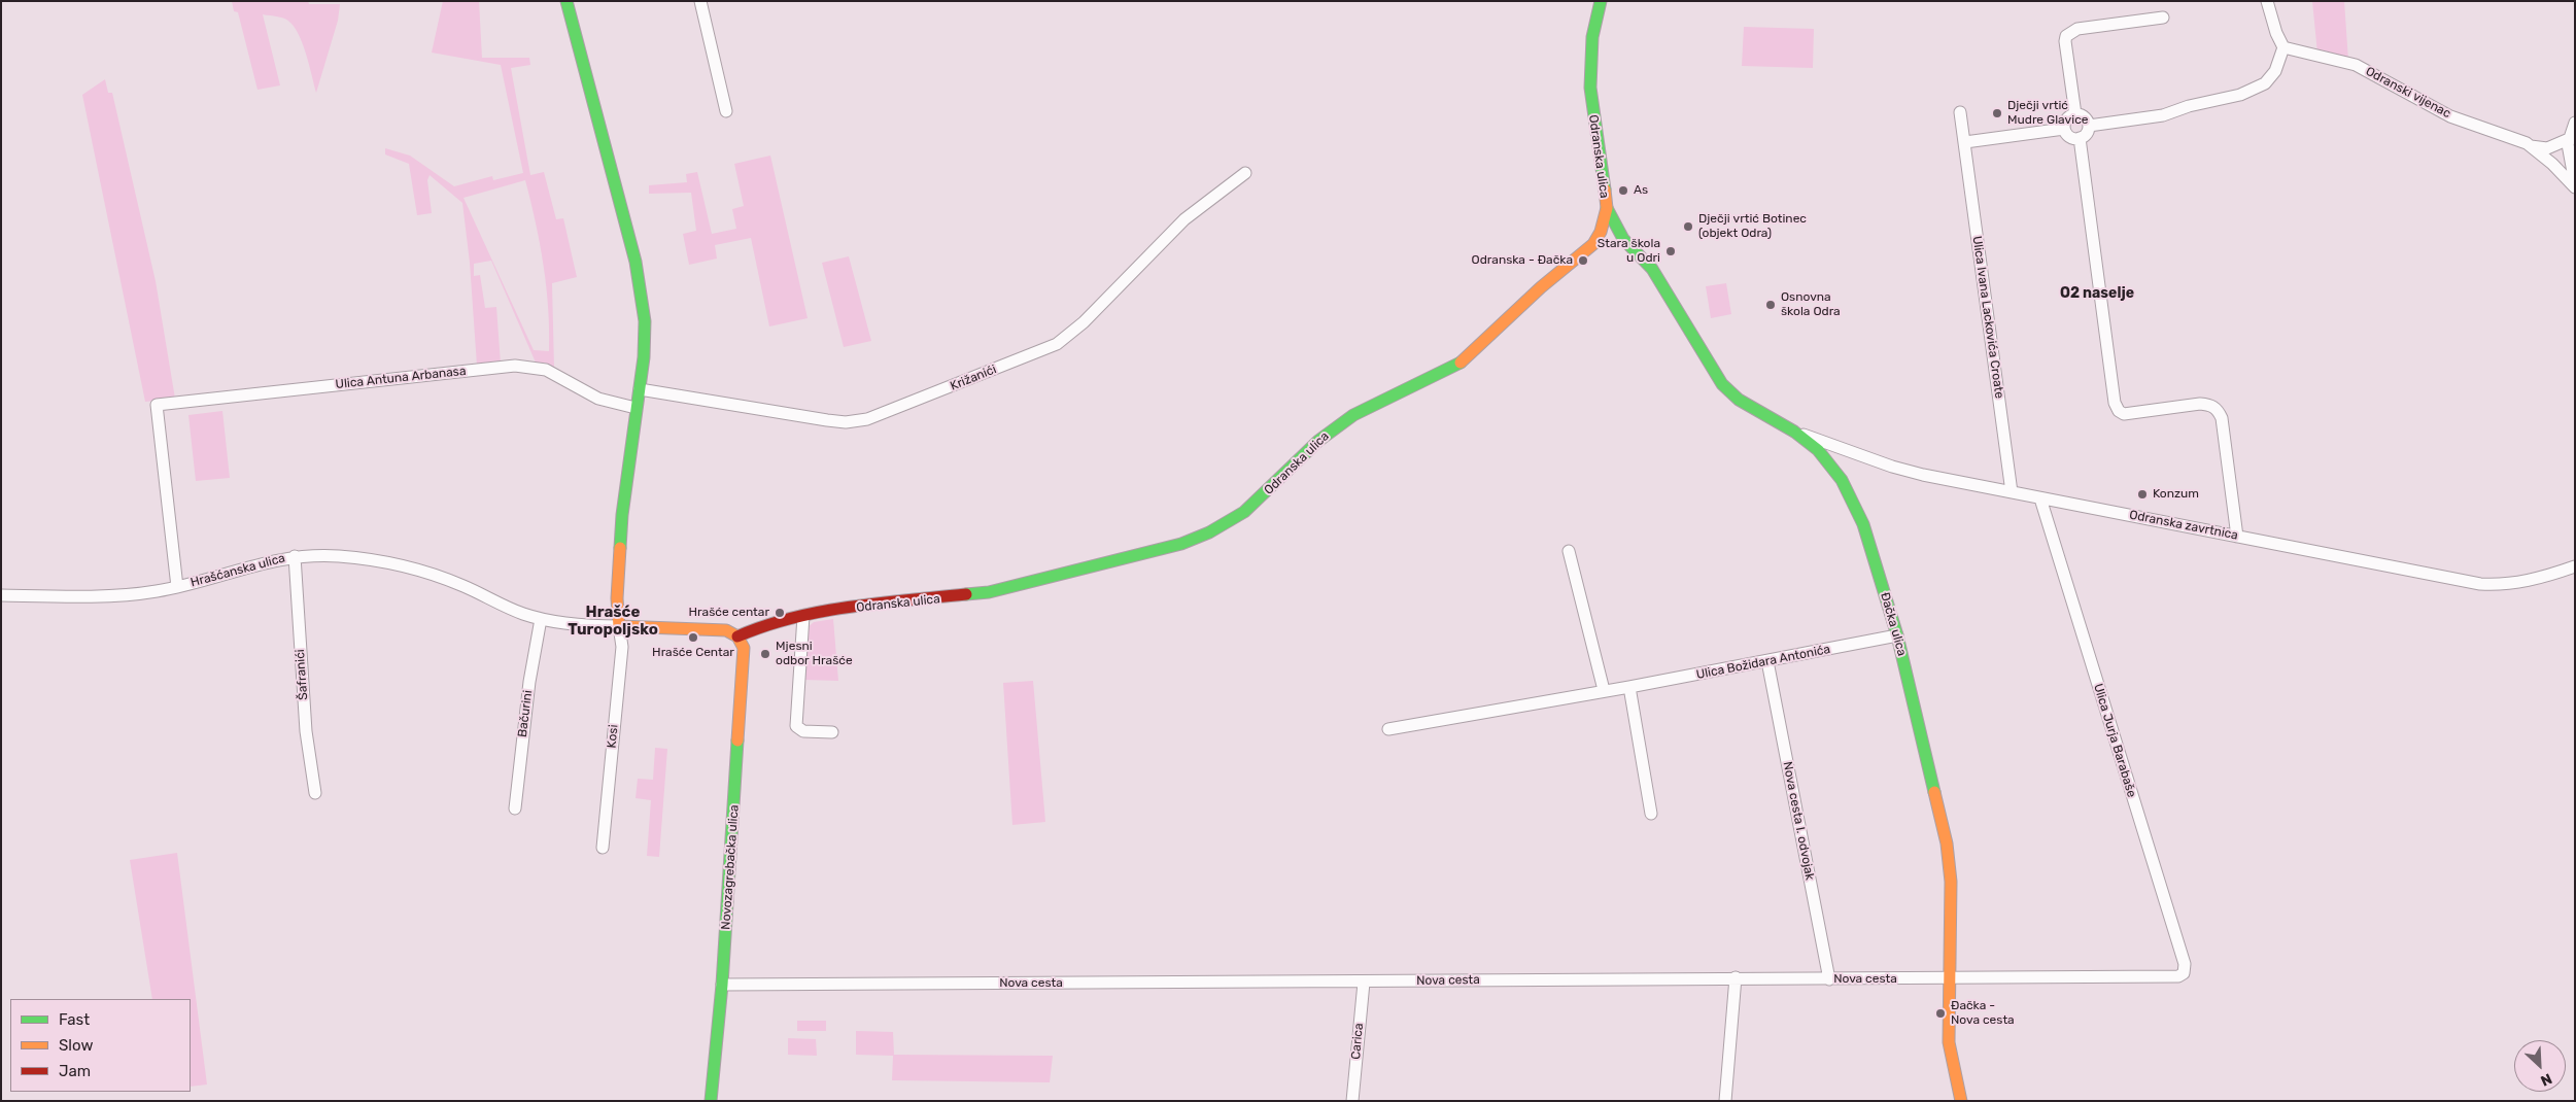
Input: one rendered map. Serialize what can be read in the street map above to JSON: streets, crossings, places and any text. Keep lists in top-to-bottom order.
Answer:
{
  "streets": {
    "street": [
      "Odranski vijenac",
      "Odranska ulica",
      "Ulica Ivana Lackovića Croate",
      "Ulica Antuna Arbanasa",
      "Križanići",
      "Odranska zavrtnica",
      "Hrašćanska ulica",
      "Đačka ulica",
      "Ulica Božidara Antonića",
      "Šafranići",
      "Bačurini",
      "Kosi",
      "Ulica Jurja Barabaše",
      "Nova cesta I. odvojak",
      "Novozagrebačka ulica",
      "Nova cesta",
      "Carica"
    ]
  },
  "crossings": [
    ["Odranska ulica", "Đačka ulica"],
    ["Odranska ulica", "Novozagrebačka ulica"],
    ["Ulica Ivana Lackovića Croate", "Odranska zavrtnica"],
    ["Ulica Antuna Arbanasa", "Hrašćanska ulica"],
    ["Odranska zavrtnica", "Đačka ulica"],
    ["Odranska zavrtnica", "Ulica Jurja Barabaše"],
    ["Hrašćanska ulica", "Šafranići"],
    ["Hrašćanska ulica", "Bačurini"],
    ["Hrašćanska ulica", "Kosi"],
    ["Đačka ulica", "Ulica Božidara Antonića"],
    ["Đačka ulica", "Nova cesta"],
    ["Ulica Božidara Antonića", "Nova cesta I. odvojak"],
    ["Ulica Jurja Barabaše", "Nova cesta"],
    ["Nova cesta I. odvojak", "Nova cesta"],
    ["Novozagrebačka ulica", "Nova cesta"],
    ["Nova cesta", "Carica"]
  ],
  "districts": ["O2 naselje", "Hrašće Turopoljsko"],
  "places": [
    "Dječji vrtić Mudre Glavice",
    "As",
    "Dječji vrtić Botinec (objekt Odra)",
    "Stara škola u Odri",
    "Odranska - Đačka",
    "Osnovna škola Odra",
    "Konzum",
    "Hrašće centar",
    "Hrašće Centar",
    "Mjesni odbor Hrašće",
    "Đačka - Nova cesta"
  ],
  "legend": ["Fast", "Slow", "Jam"],
  "north": "bottom right"
}
